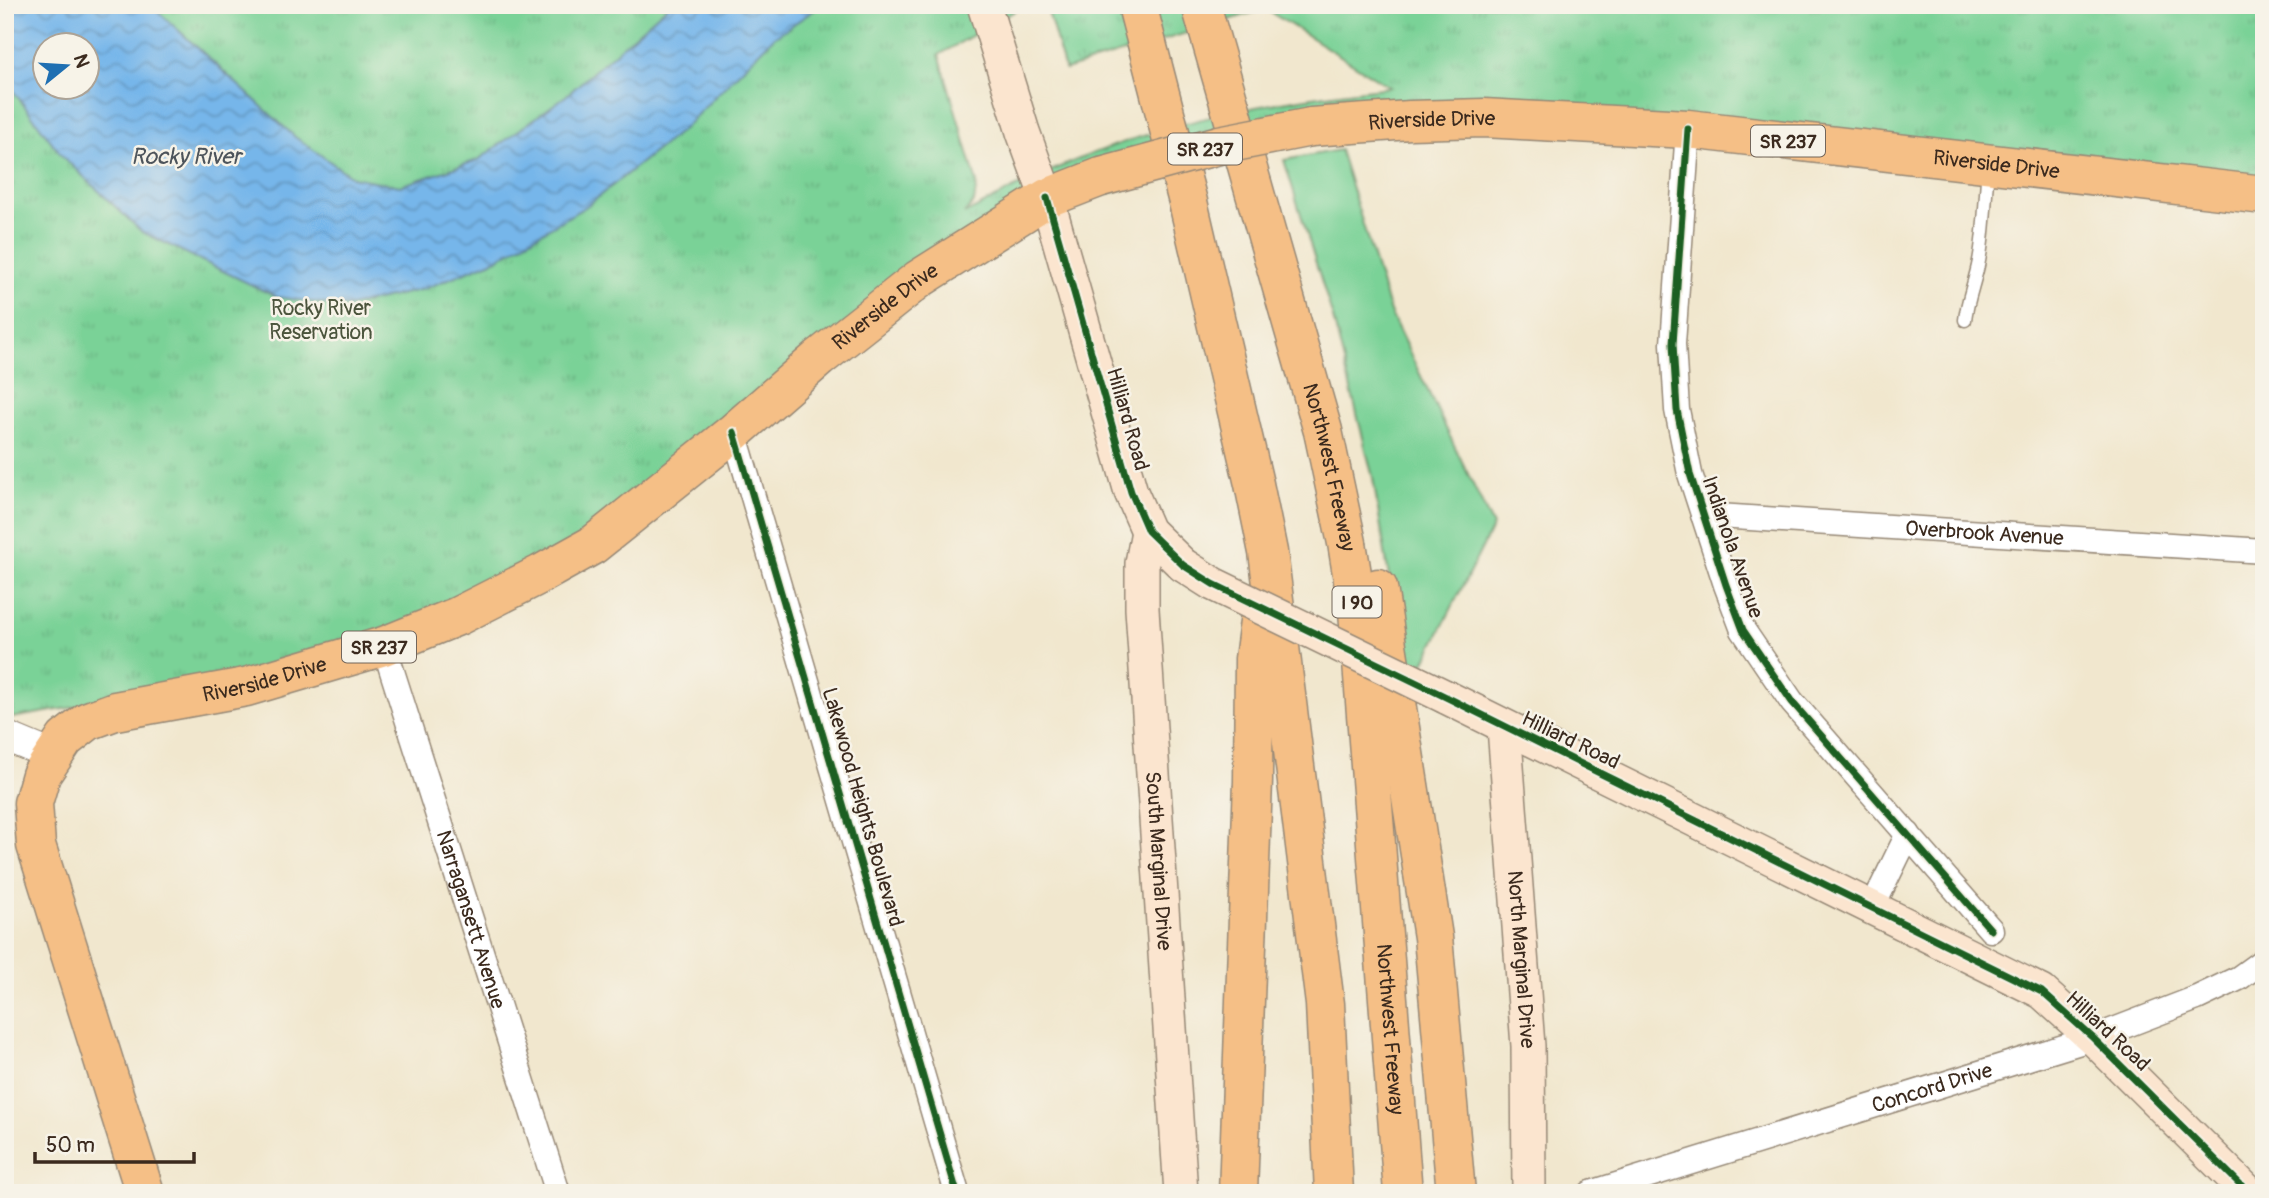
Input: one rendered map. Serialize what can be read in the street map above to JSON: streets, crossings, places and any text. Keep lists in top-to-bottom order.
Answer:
{
  "streets": {
    "main road": [
      "Riverside Drive",
      "SR 237",
      "Hilliard Road",
      "Northwest Freeway",
      "I 90",
      "South Marginal Drive",
      "North Marginal Drive"
    ],
    "street": [
      "Overbrook Avenue",
      "Indianola Avenue",
      "Lakewood Heights Boulevard",
      "Narragansett Avenue",
      "Concord Drive"
    ]
  },
  "crossings": [
    ["Riverside Drive", "Hilliard Road"],
    ["Riverside Drive", "Indianola Avenue"],
    ["Riverside Drive", "Lakewood Heights Boulevard"],
    ["Riverside Drive", "Narragansett Avenue"],
    ["Hilliard Road", "South Marginal Drive"],
    ["Hilliard Road", "North Marginal Drive"],
    ["Hilliard Road", "Concord Drive"],
    ["Overbrook Avenue", "Indianola Avenue"]
  ],
  "water": ["Rocky River"],
  "parks": ["Rocky River Reservation"],
  "scale_bar": "50 m",
  "north": "right"
}
